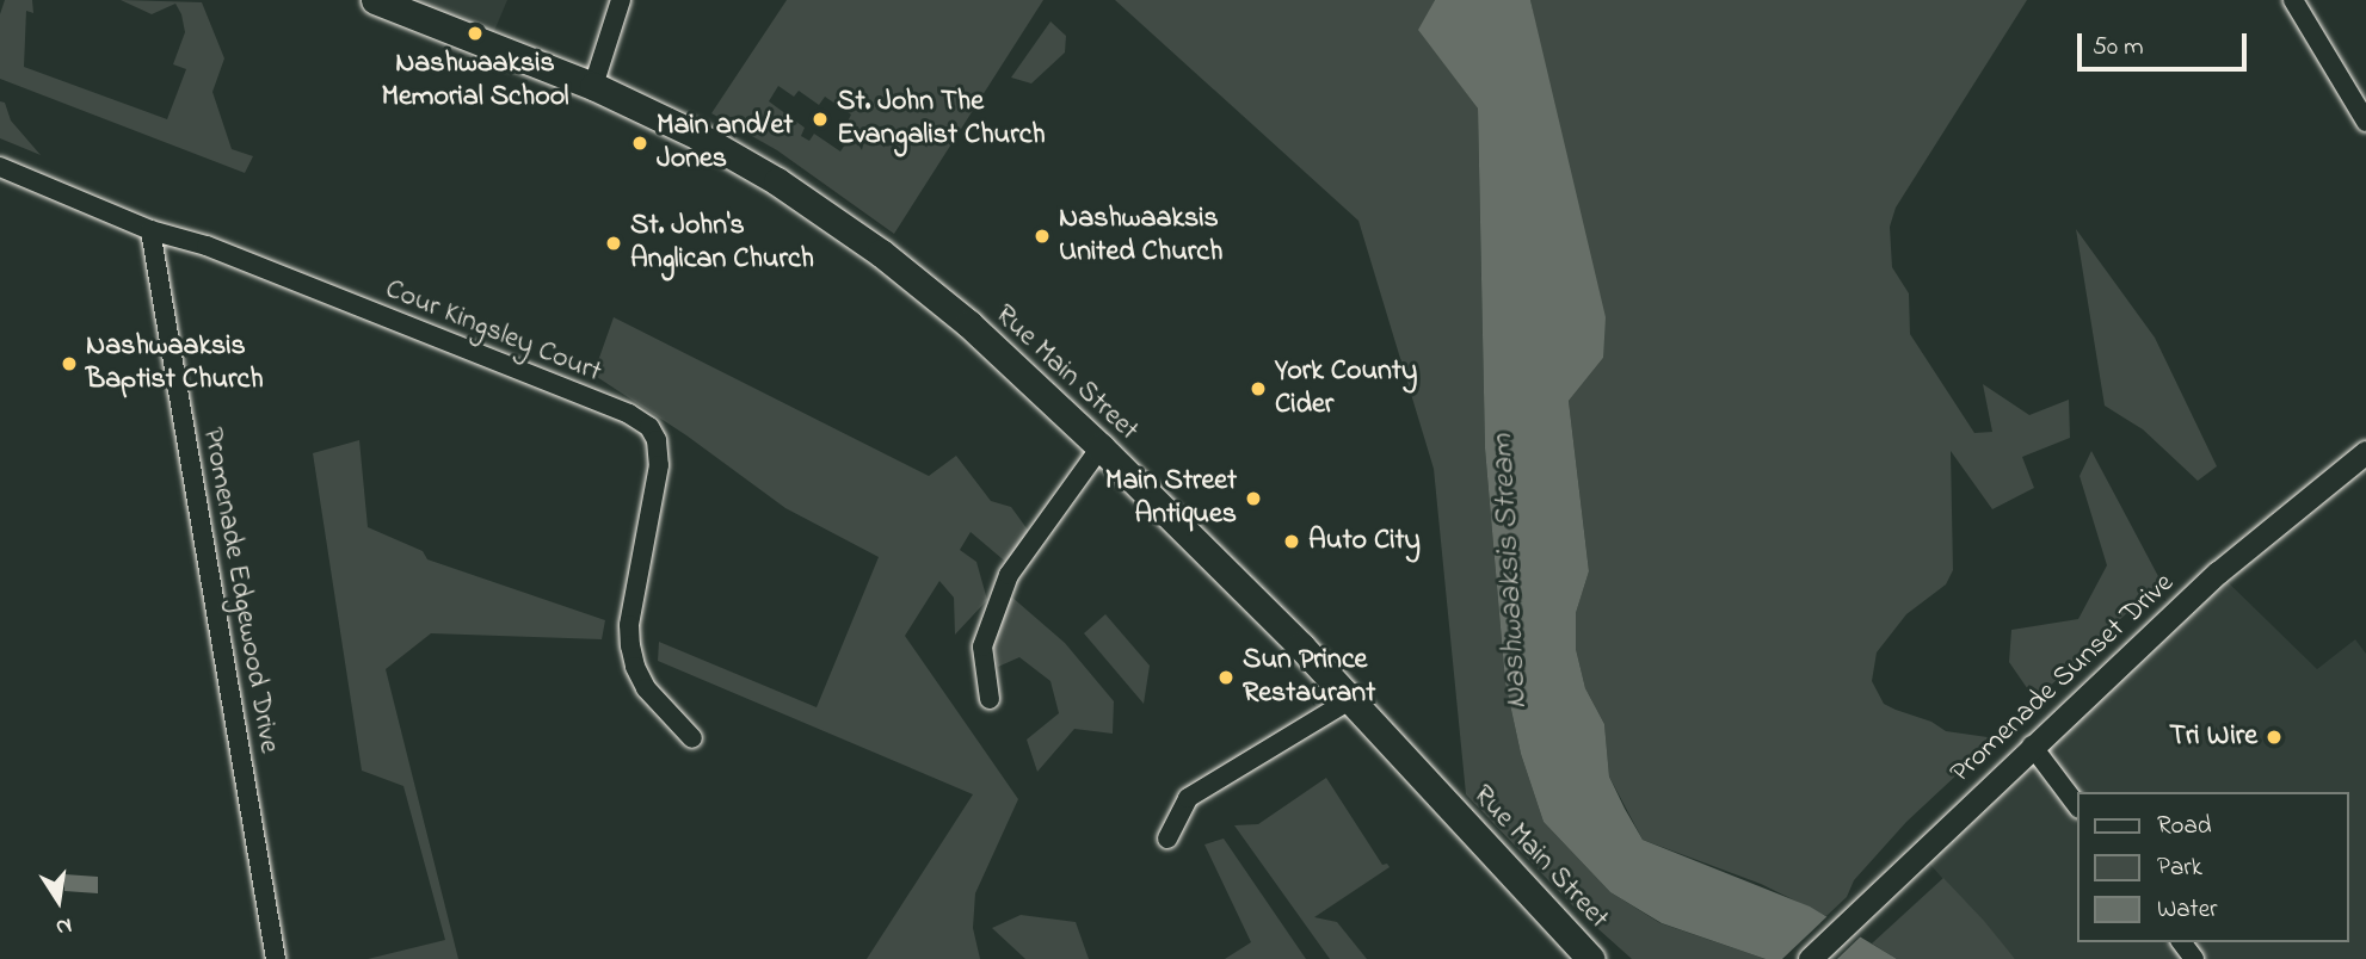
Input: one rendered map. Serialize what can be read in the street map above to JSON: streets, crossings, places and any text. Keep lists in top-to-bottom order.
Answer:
{
  "streets": {
    "main road": ["Rue Main Street"],
    "street": ["Cour Kingsley Court", "Promenade Edgewood Drive", "Promenade Sunset Drive"]
  },
  "crossings": [
    ["Cour Kingsley Court", "Promenade Edgewood Drive"]
  ],
  "water": ["Nashwaaksis Stream"],
  "places": [
    "Nashwaaksis Memorial School",
    "St. John The Evangalist Church",
    "Main and/et Jones",
    "Nashwaaksis United Church",
    "St. John's Anglican Church",
    "Nashwaaksis Baptist Church",
    "York County Cider",
    "Main Street Antiques",
    "Auto City",
    "Sun Prince Restaurant",
    "Tri Wire"
  ],
  "legend": ["Road", "Park", "Water"],
  "scale_bar": "50 m",
  "north": "bottom"
}
